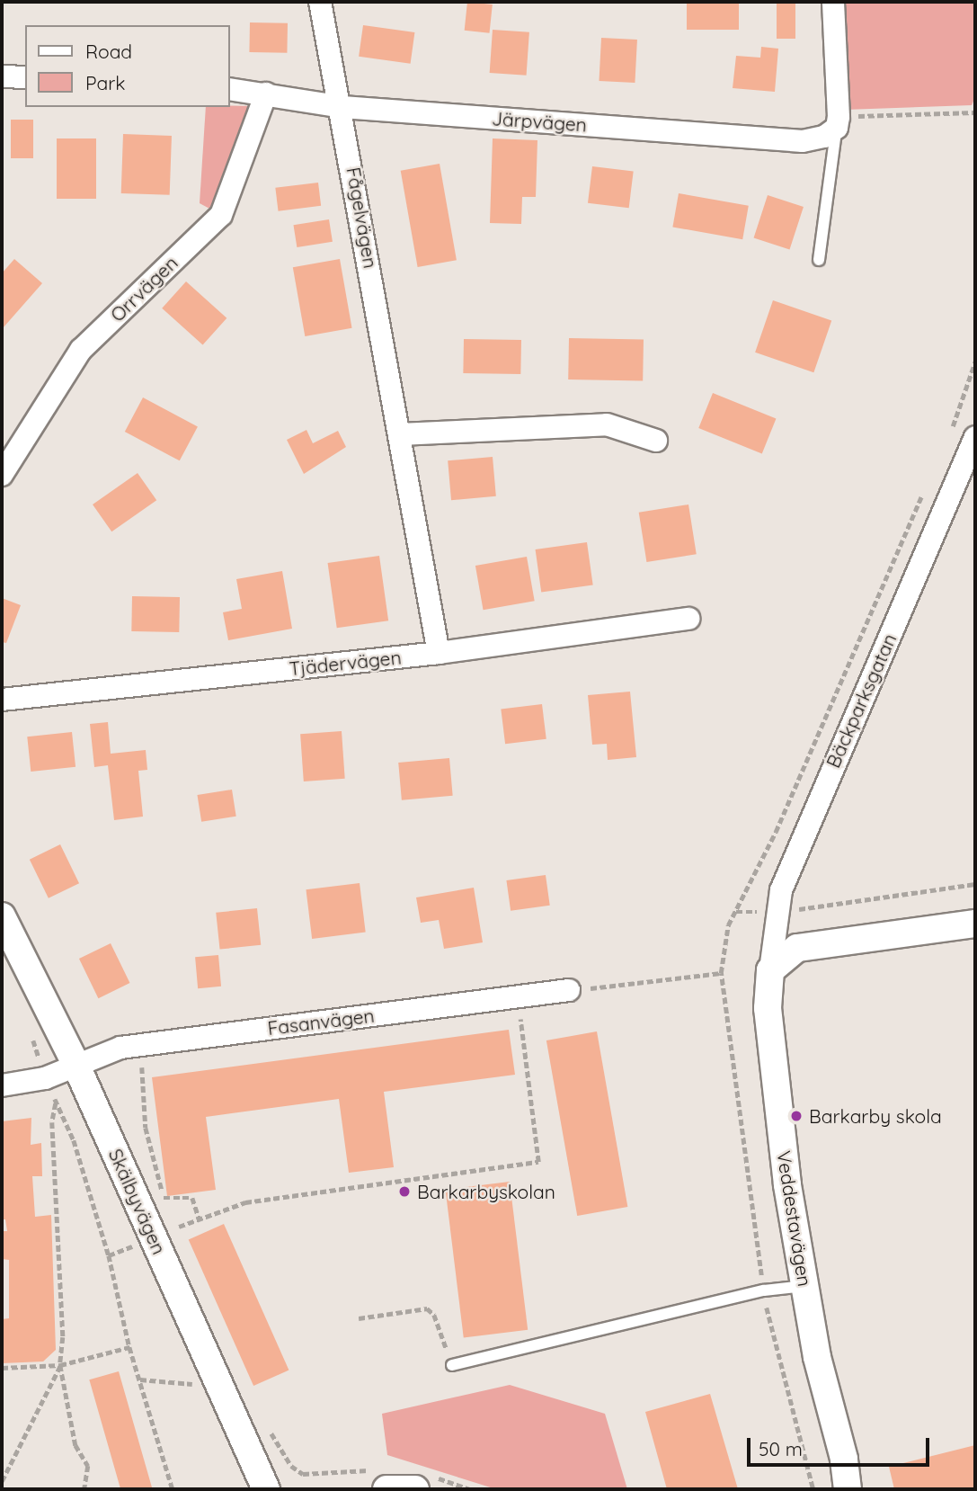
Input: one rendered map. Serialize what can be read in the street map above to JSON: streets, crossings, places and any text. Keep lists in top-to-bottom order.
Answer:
{
  "streets": {
    "street": [
      "Järpvägen",
      "Fågelvägen",
      "Orrvägen",
      "Tjädervägen",
      "Bäckparksgatan",
      "Fasanvägen",
      "Skälbyvägen",
      "Veddestavägen"
    ]
  },
  "crossings": [
    ["Järpvägen", "Fågelvägen"],
    ["Järpvägen", "Orrvägen"],
    ["Fågelvägen", "Tjädervägen"],
    ["Bäckparksgatan", "Veddestavägen"],
    ["Fasanvägen", "Skälbyvägen"]
  ],
  "places": ["Barkarby skola", "Barkarbyskolan"],
  "legend": ["Road", "Park"],
  "scale_bar": "50 m"
}
